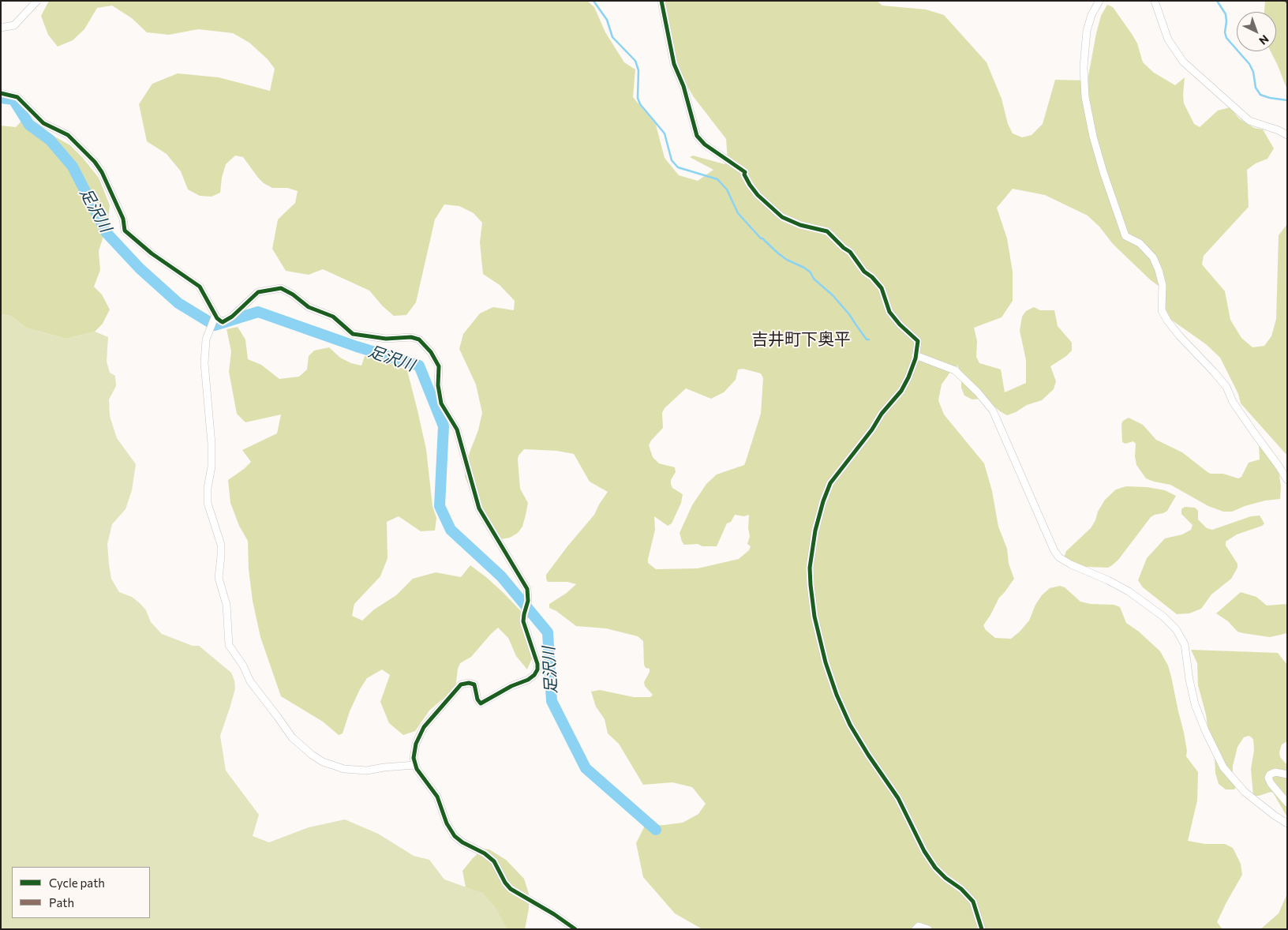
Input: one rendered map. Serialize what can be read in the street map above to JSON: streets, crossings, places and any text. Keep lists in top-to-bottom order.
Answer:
{
  "districts": ["吉井町下奥平"],
  "water": ["足沢川"],
  "legend": ["Cycle path", "Path"],
  "north": "bottom right"
}
